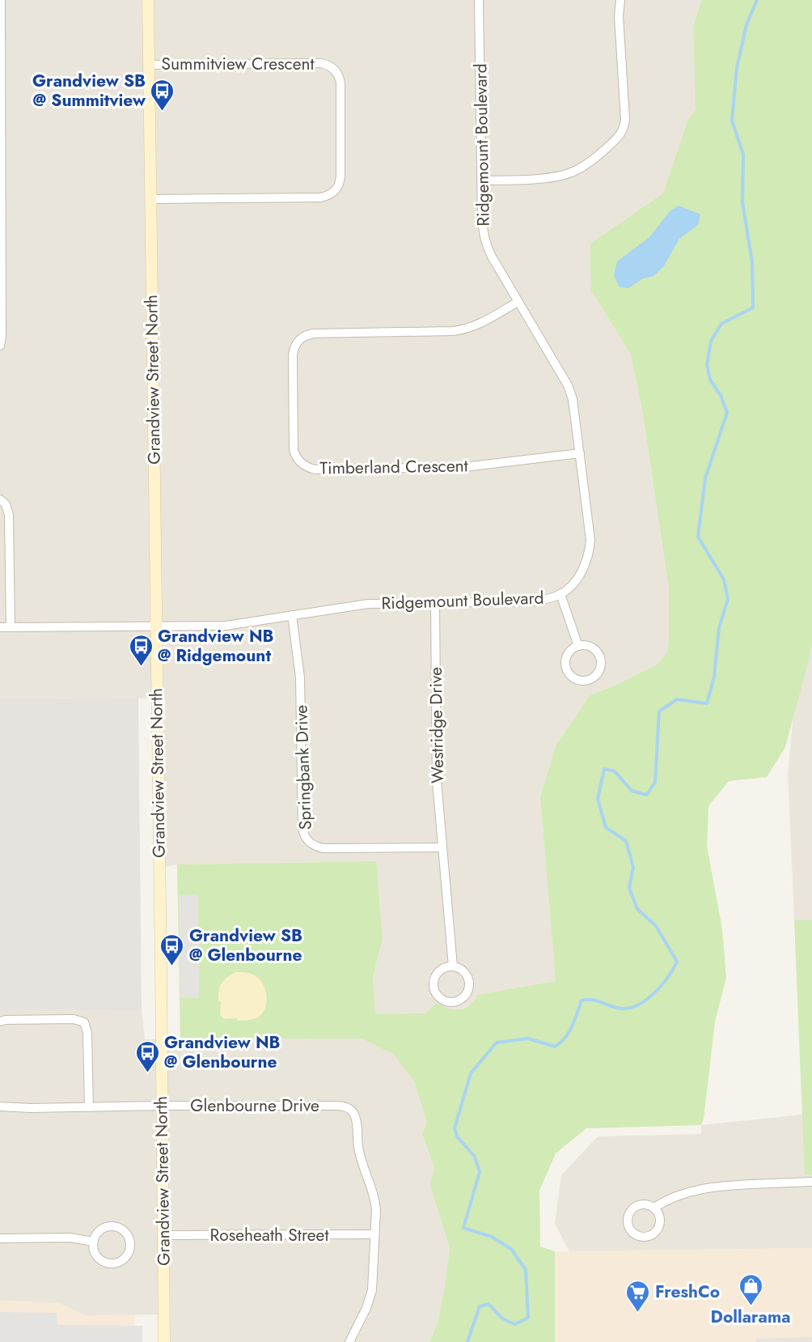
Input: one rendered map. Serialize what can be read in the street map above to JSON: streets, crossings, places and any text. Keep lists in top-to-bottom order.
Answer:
{
  "streets": {
    "street": [
      "Summitview Crescent",
      "Ridgemount Boulevard",
      "Grandview Street North",
      "Timberland Crescent",
      "Westridge Drive",
      "Springbank Drive",
      "Glenbourne Drive",
      "Roseheath Street"
    ]
  },
  "crossings": [
    ["Summitview Crescent", "Grandview Street North"],
    ["Ridgemount Boulevard", "Grandview Street North"],
    ["Ridgemount Boulevard", "Timberland Crescent"],
    ["Ridgemount Boulevard", "Westridge Drive"],
    ["Ridgemount Boulevard", "Springbank Drive"],
    ["Grandview Street North", "Glenbourne Drive"],
    ["Grandview Street North", "Roseheath Street"],
    ["Westridge Drive", "Springbank Drive"],
    ["Glenbourne Drive", "Roseheath Street"]
  ],
  "places": {
    "bus stop": [
      "Grandview SB @ Summitview",
      "Grandview NB @ Ridgemount",
      "Grandview SB @ Glenbourne",
      "Grandview NB @ Glenbourne"
    ],
    "shop": ["Dollarama"],
    "supermarket": ["FreshCo"]
  }
}
